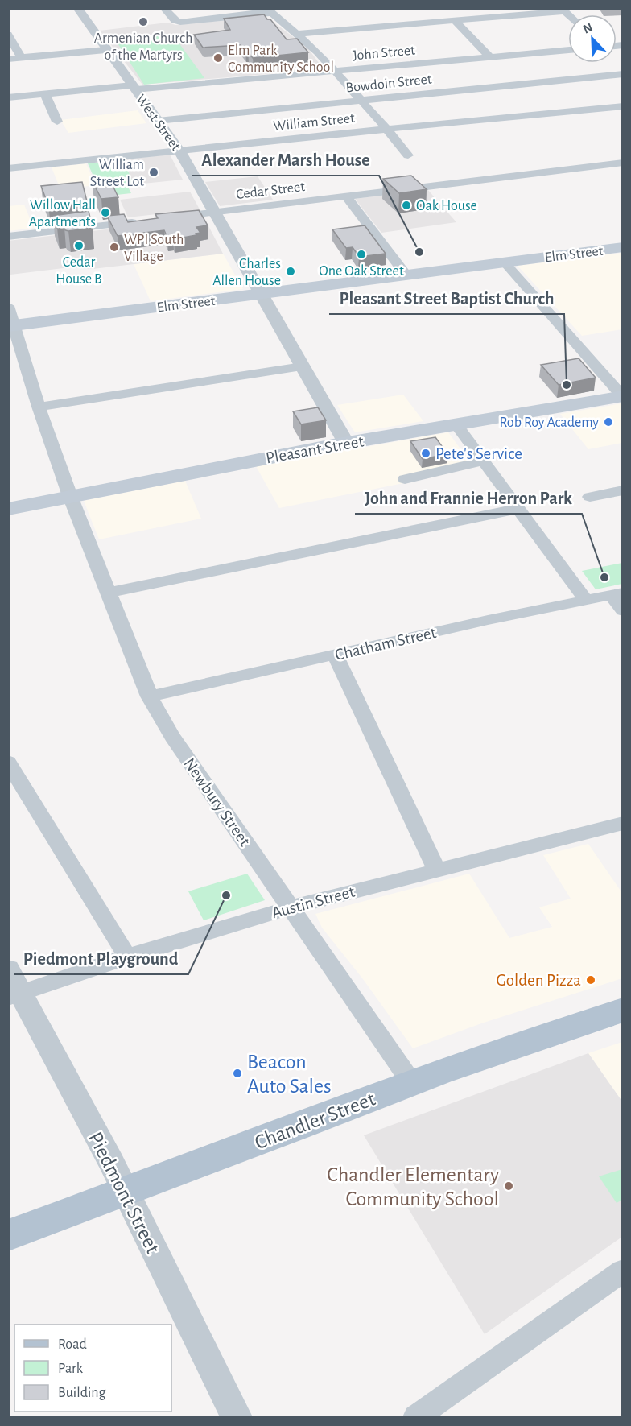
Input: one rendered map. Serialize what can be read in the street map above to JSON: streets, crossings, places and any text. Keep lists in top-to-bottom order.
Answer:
{
  "streets": {
    "main road": ["Elm Street", "Pleasant Street", "Chandler Street"],
    "street": [
      "John Street",
      "Bowdoin Street",
      "William Street",
      "West Street",
      "Cedar Street",
      "Chatham Street",
      "Newbury Street",
      "Austin Street",
      "Piedmont Street"
    ]
  },
  "crossings": [
    ["John Street", "West Street"],
    ["Bowdoin Street", "West Street"],
    ["William Street", "West Street"],
    ["West Street", "Cedar Street"],
    ["West Street", "Elm Street"],
    ["West Street", "Pleasant Street"],
    ["Elm Street", "Newbury Street"],
    ["Pleasant Street", "Newbury Street"],
    ["Chatham Street", "Newbury Street"],
    ["Newbury Street", "Austin Street"],
    ["Newbury Street", "Chandler Street"],
    ["Austin Street", "Piedmont Street"],
    ["Chandler Street", "Piedmont Street"]
  ],
  "places": [
    "Armenian Church of the Martyrs",
    "Elm Park Community School",
    "William Street Lot",
    "Oak House",
    "Willow Hall Apartments",
    "Cedar House B",
    "WPI South Village",
    "Alexander Marsh House",
    "One Oak Street",
    "Charles Allen House",
    "Pleasant Street Baptist Church",
    "Rob Roy Academy",
    "Pete's Service",
    "John and Frannie Herron Park",
    "Piedmont Playground",
    "Golden Pizza",
    "Beacon Auto Sales",
    "Chandler Elementary Community School"
  ],
  "legend": ["Road", "Park", "Building"],
  "north": "top left"
}
